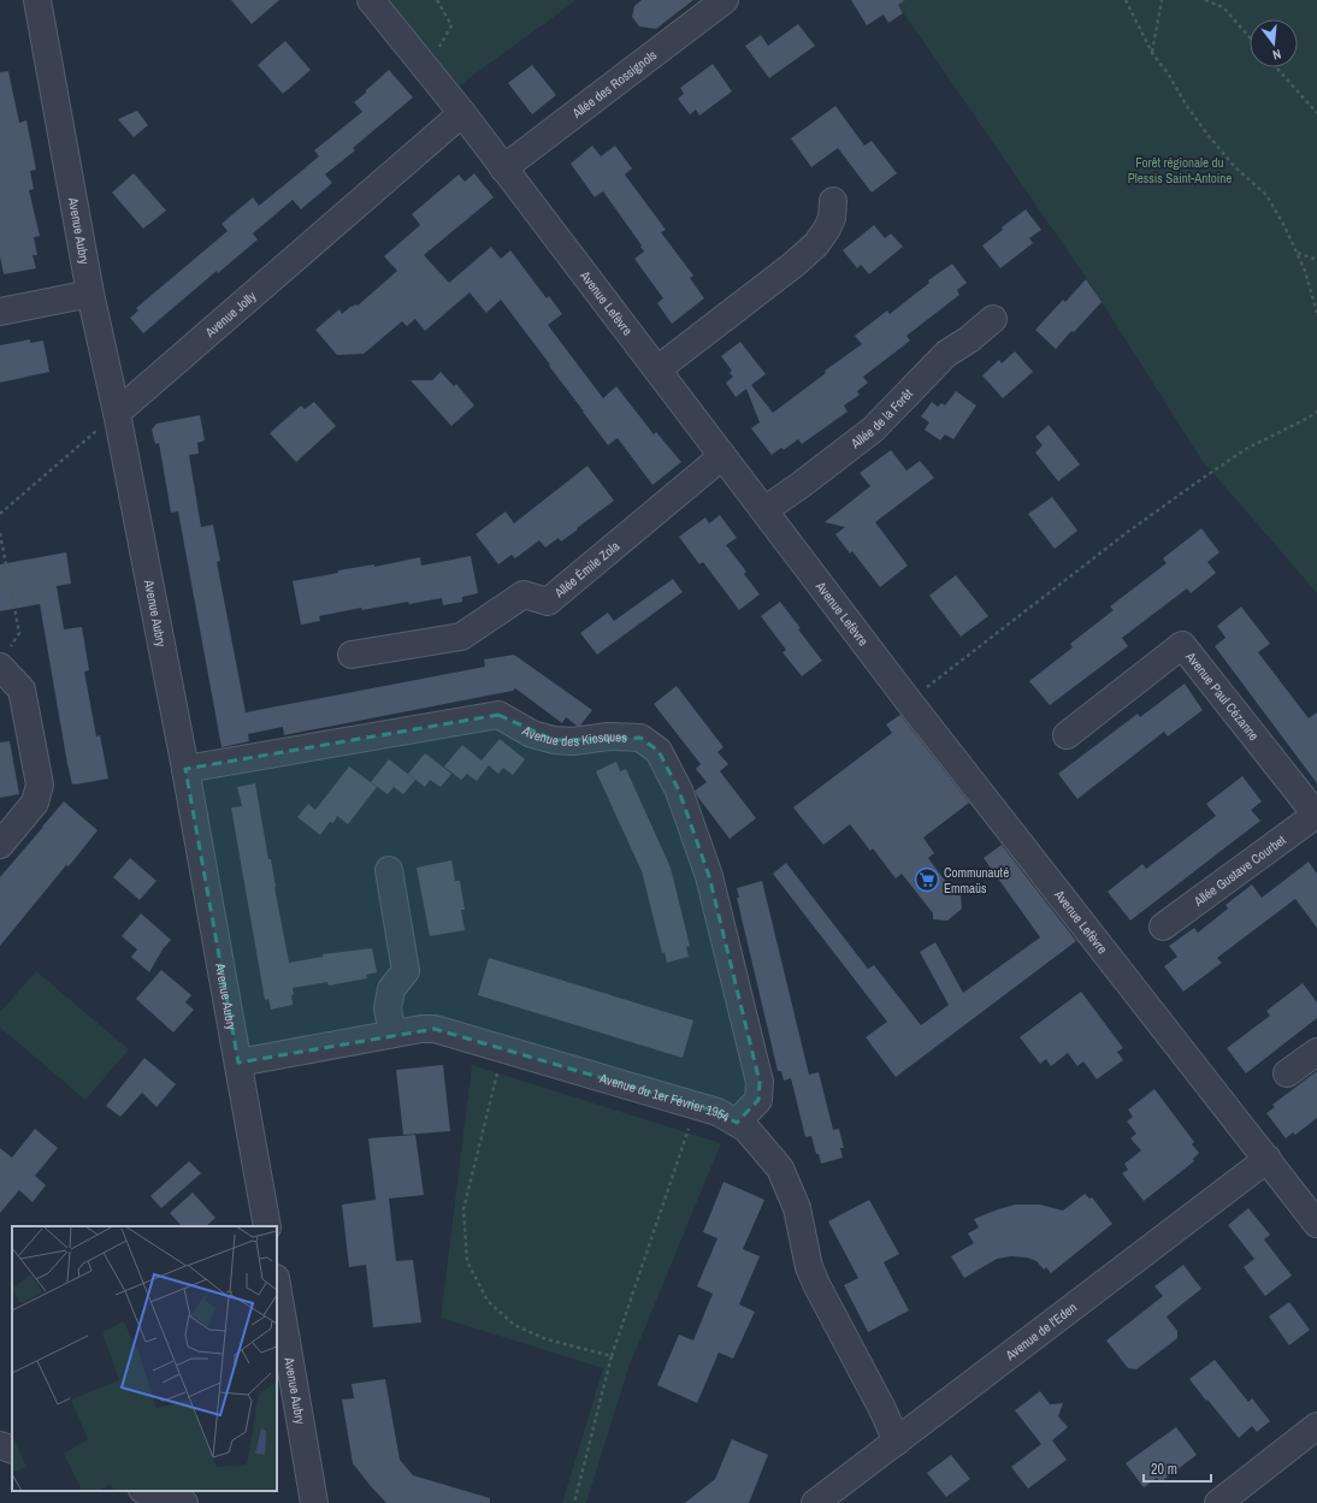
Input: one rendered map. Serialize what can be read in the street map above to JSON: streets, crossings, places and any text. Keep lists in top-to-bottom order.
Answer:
{
  "streets": {
    "street": [
      "Allée des Rossignols",
      "Avenue Aubry",
      "Avenue Lefèvre",
      "Avenue Jolly",
      "Allée de la Forêt",
      "Allée Émile Zola",
      "Avenue Paul Cézanne",
      "Avenue des Kiosques",
      "Allée Gustave Courbet",
      "Avenue du 1er Février 1954",
      "Avenue de l'Eden"
    ]
  },
  "crossings": [
    ["Allée des Rossignols", "Avenue Lefèvre"],
    ["Avenue Aubry", "Avenue Jolly"],
    ["Avenue Aubry", "Avenue des Kiosques"],
    ["Avenue Aubry", "Avenue du 1er Février 1954"],
    ["Avenue Lefèvre", "Avenue Jolly"],
    ["Avenue Lefèvre", "Allée de la Forêt"],
    ["Avenue Lefèvre", "Allée Émile Zola"],
    ["Avenue Lefèvre", "Avenue de l'Eden"],
    ["Avenue Paul Cézanne", "Allée Gustave Courbet"],
    ["Avenue des Kiosques", "Avenue du 1er Février 1954"],
    ["Avenue du 1er Février 1954", "Avenue de l'Eden"]
  ],
  "parks": ["Forêt régionale du Plessis Saint-Antoine"],
  "places": {
    "supermarket": ["Communauté Emmaüs"]
  },
  "scale_bar": "20 m",
  "north": "bottom"
}
